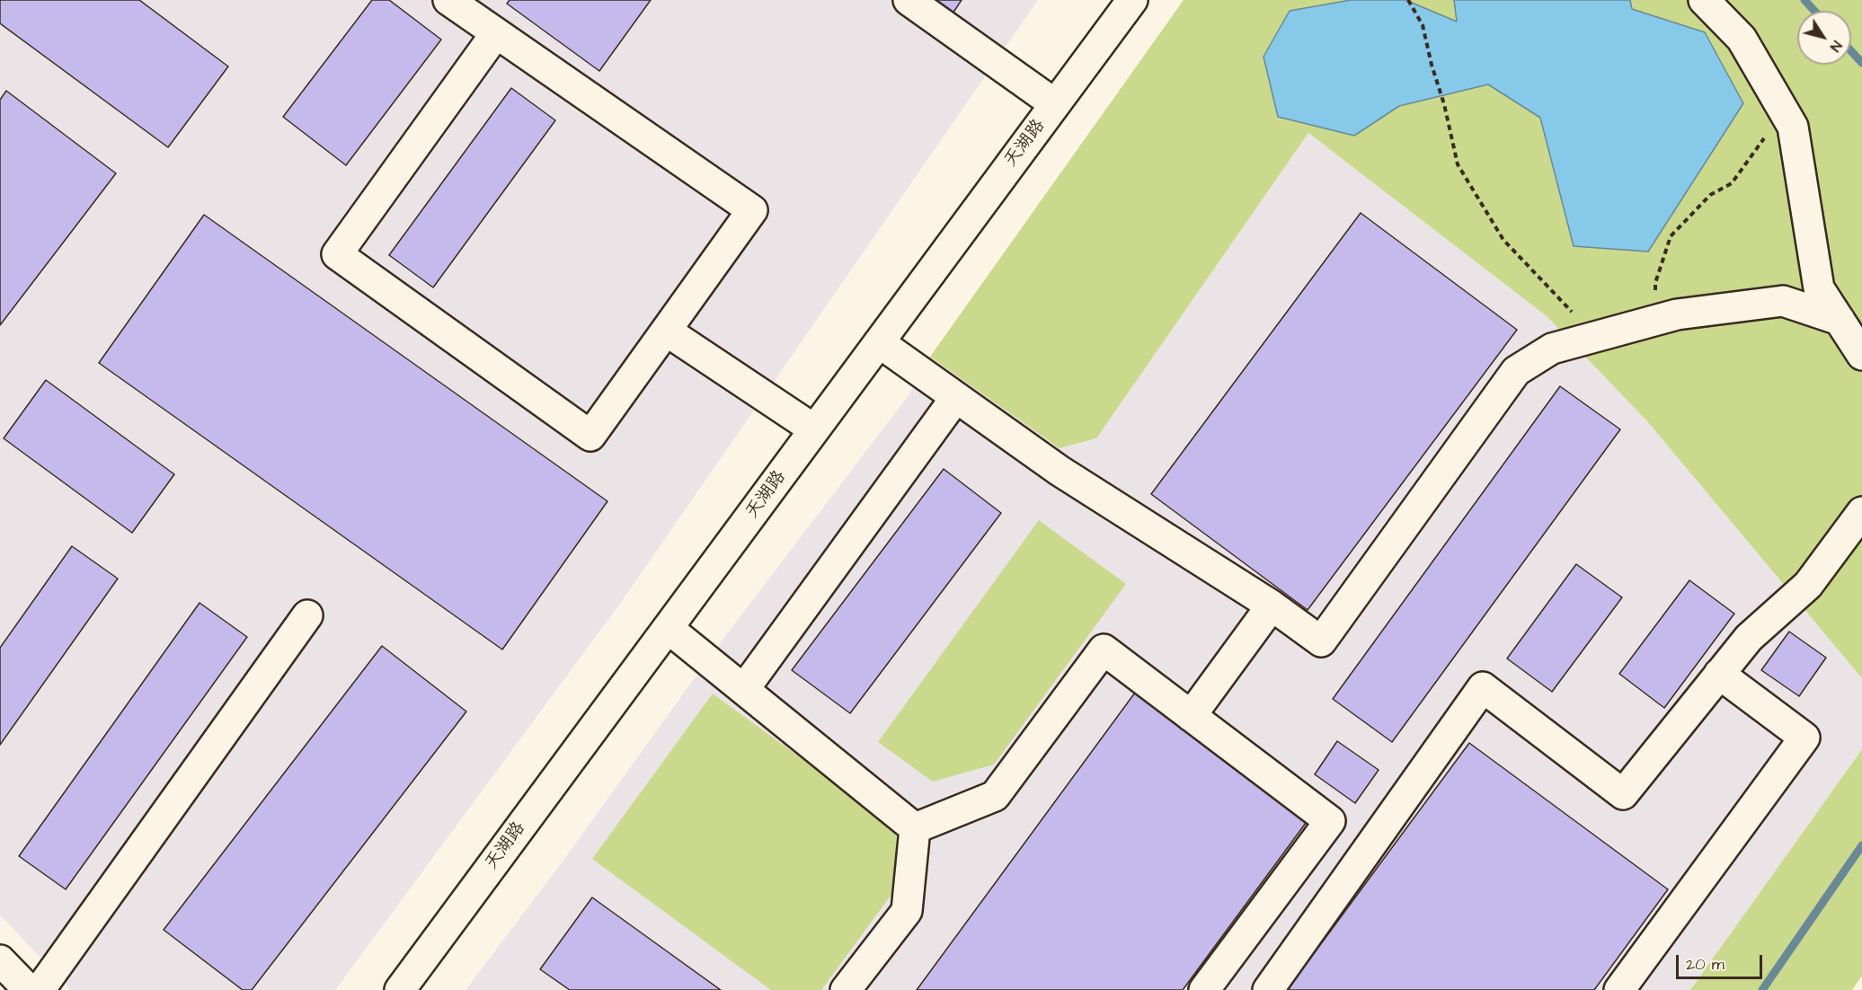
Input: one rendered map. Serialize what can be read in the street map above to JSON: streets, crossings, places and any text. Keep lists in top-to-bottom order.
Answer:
{
  "streets": {
    "street": ["天湖路"]
  },
  "scale_bar": "20 m",
  "north": "bottom right"
}
